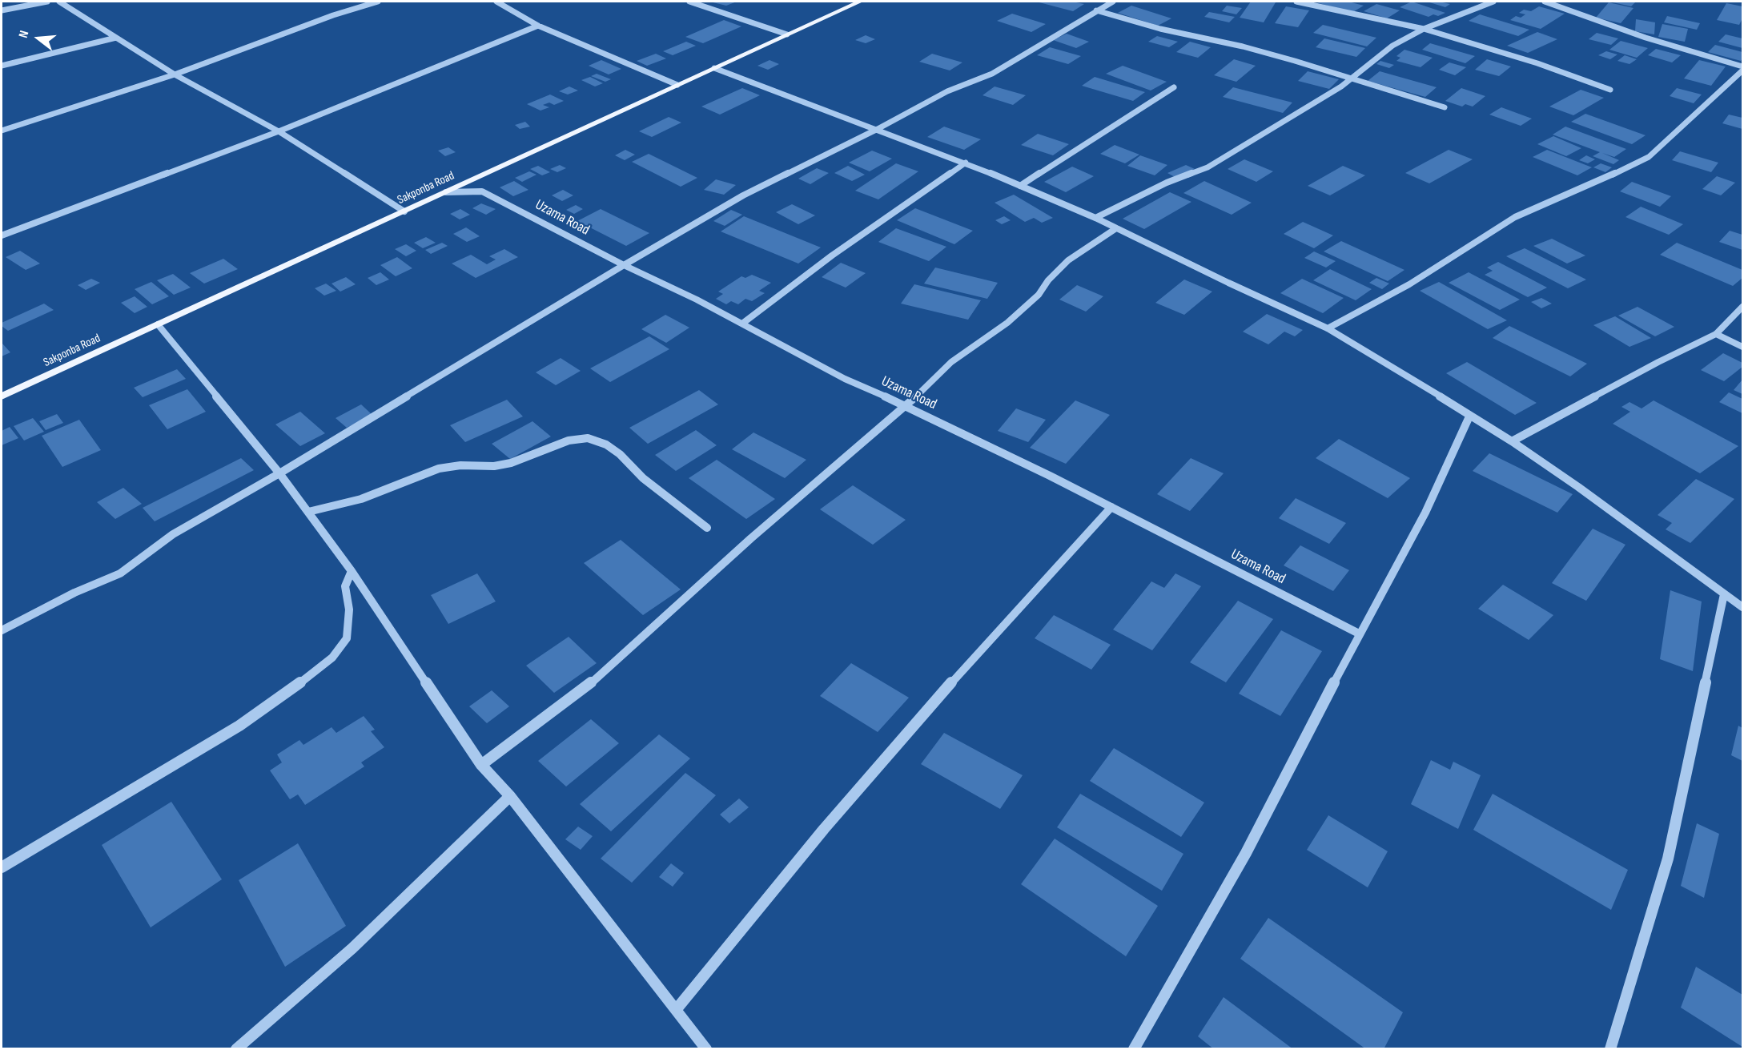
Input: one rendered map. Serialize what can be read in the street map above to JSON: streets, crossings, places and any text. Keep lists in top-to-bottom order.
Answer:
{
  "streets": {
    "main road": ["Sakponba Road"],
    "street": ["Uzama Road"]
  },
  "crossings": [
    ["Sakponba Road", "Uzama Road"]
  ],
  "north": "left"
}
